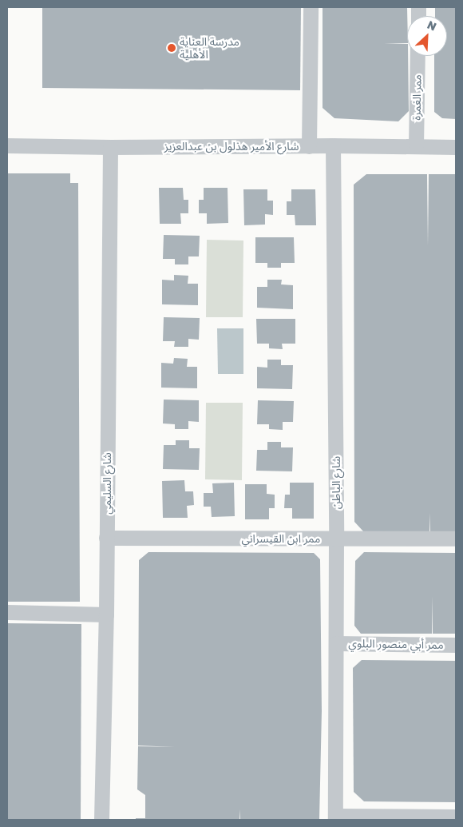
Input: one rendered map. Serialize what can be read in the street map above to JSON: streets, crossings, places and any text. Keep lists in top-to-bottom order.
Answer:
{
  "streets": {
    "street": [
      "ممر الغمرة",
      "شارع الأمير هذلول بن عبدالعزيز",
      "شارع الباطن",
      "شارع السليمي",
      "ممر ابن القيسراني",
      "ممر أبي منصور البلوي"
    ]
  },
  "crossings": [
    ["ممر الغمرة", "شارع الأمير هذلول بن عبدالعزيز"],
    ["شارع الأمير هذلول بن عبدالعزيز", "شارع الباطن"],
    ["شارع الأمير هذلول بن عبدالعزيز", "شارع السليمي"],
    ["شارع الباطن", "ممر ابن القيسراني"],
    ["شارع الباطن", "ممر أبي منصور البلوي"],
    ["شارع السليمي", "ممر ابن القيسراني"]
  ],
  "places": ["مدرسة العناية الأهلية"],
  "north": "top right"
}
